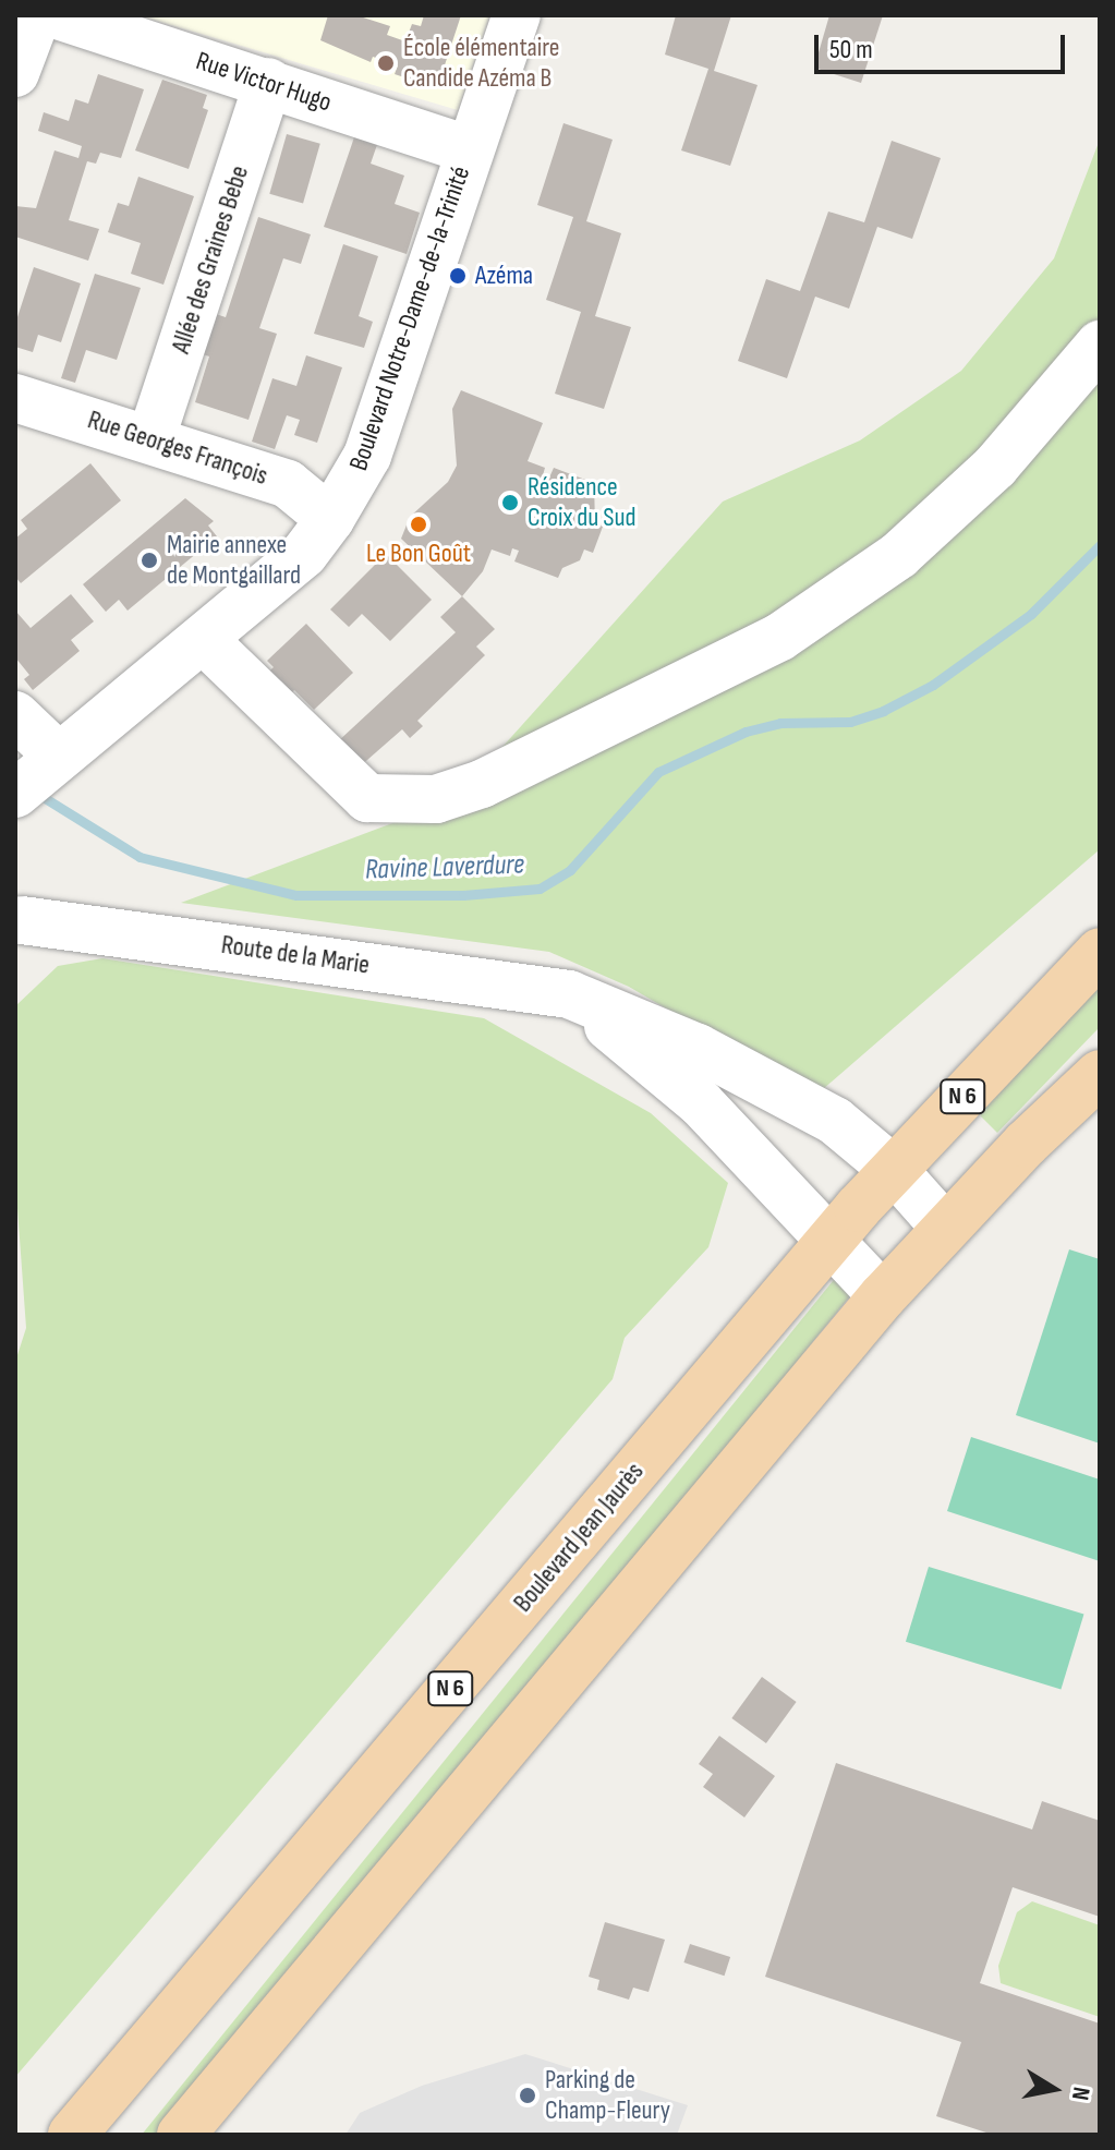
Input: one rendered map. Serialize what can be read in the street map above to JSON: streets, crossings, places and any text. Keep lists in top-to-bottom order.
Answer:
{
  "streets": {
    "main road": ["N 6", "Boulevard Jean Jaurès"],
    "street": [
      "Rue Victor Hugo",
      "Allée des Graines Bebe",
      "Boulevard Notre-Dame-de-la-Trinité",
      "Rue Georges François",
      "Route de la Marie"
    ]
  },
  "crossings": [
    ["Rue Victor Hugo", "Allée des Graines Bebe"],
    ["Rue Victor Hugo", "Boulevard Notre-Dame-de-la-Trinité"],
    ["Allée des Graines Bebe", "Rue Georges François"],
    ["Boulevard Notre-Dame-de-la-Trinité", "Rue Georges François"],
    ["Route de la Marie", "Boulevard Jean Jaurès"]
  ],
  "water": ["Ravine Laverdure"],
  "places": [
    "École élémentaire Candide Azéma B",
    "Azéma",
    "Résidence Croix du Sud",
    "Le Bon Goût",
    "Mairie annexe de Montgaillard",
    "Parking de Champ-Fleury"
  ],
  "scale_bar": "50 m",
  "north": "right"
}
